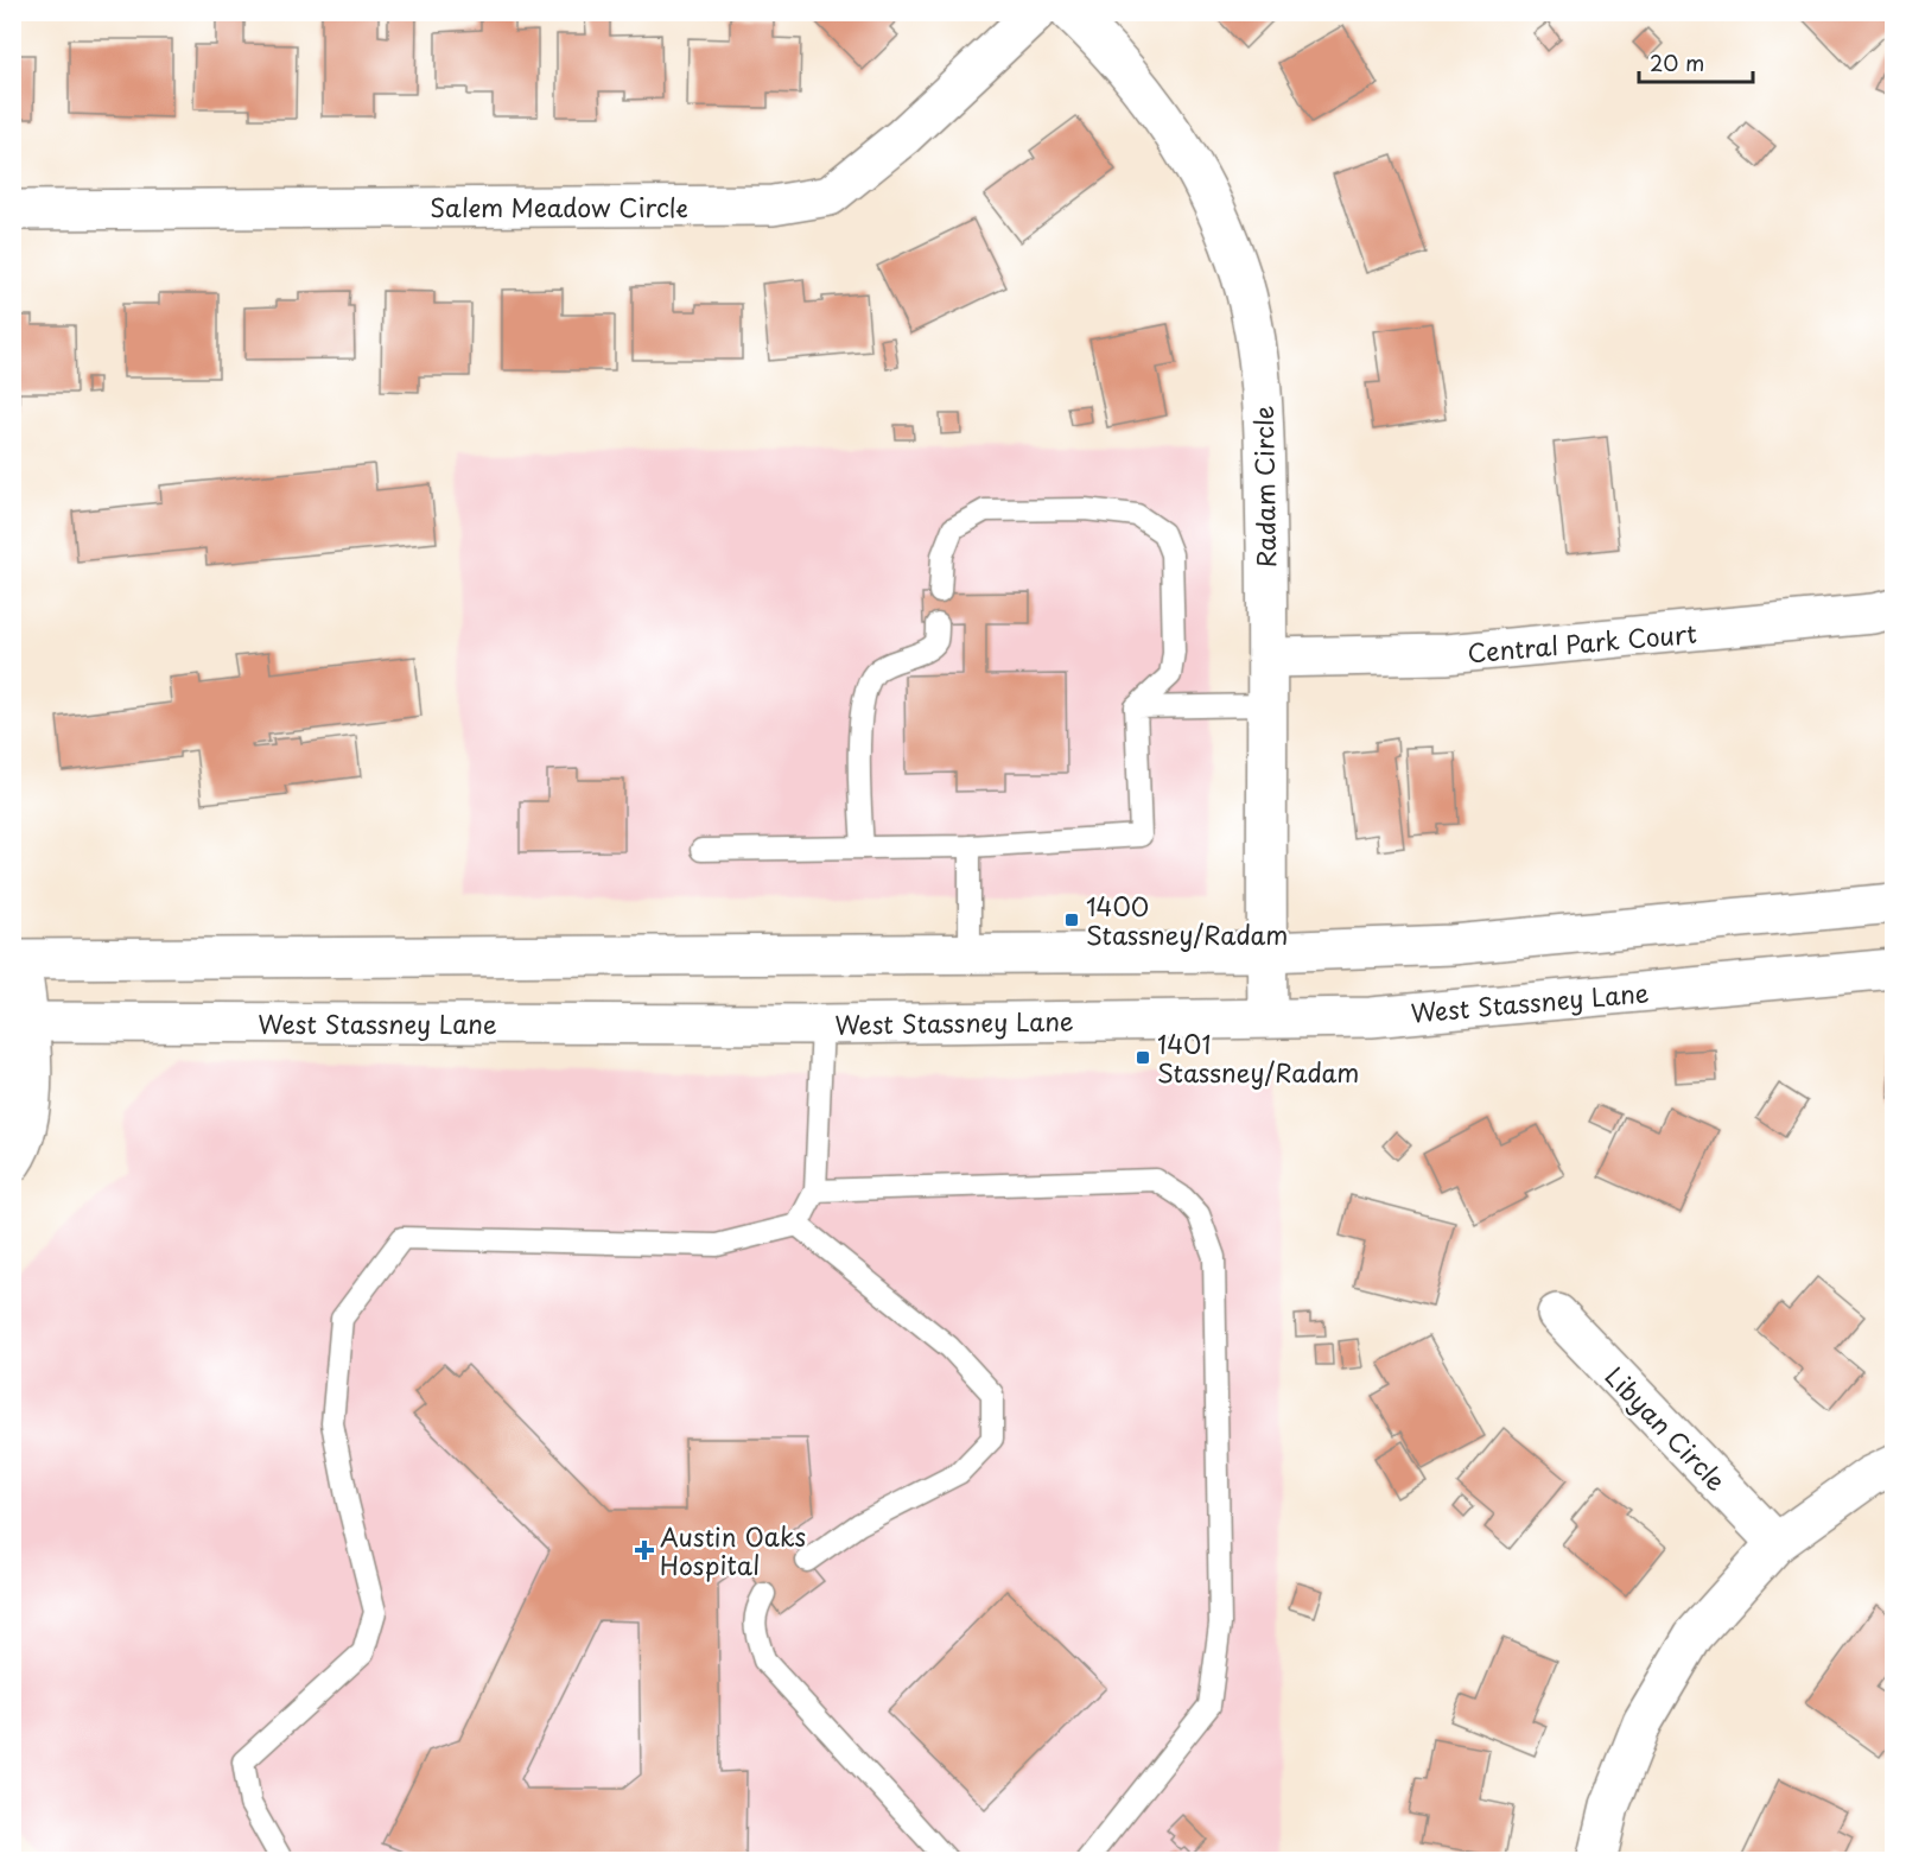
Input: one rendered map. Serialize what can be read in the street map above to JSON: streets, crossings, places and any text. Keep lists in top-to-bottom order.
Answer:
{
  "streets": {
    "street": [
      "Salem Meadow Circle",
      "Radam Circle",
      "Central Park Court",
      "West Stassney Lane",
      "Libyan Circle"
    ]
  },
  "crossings": [
    ["Radam Circle", "Central Park Court"],
    ["Radam Circle", "West Stassney Lane"]
  ],
  "places": {
    "transit": ["1400 Stassney/Radam", "1401 Stassney/Radam"],
    "health": ["Austin Oaks Hospital"]
  },
  "scale_bar": "20 m"
}
